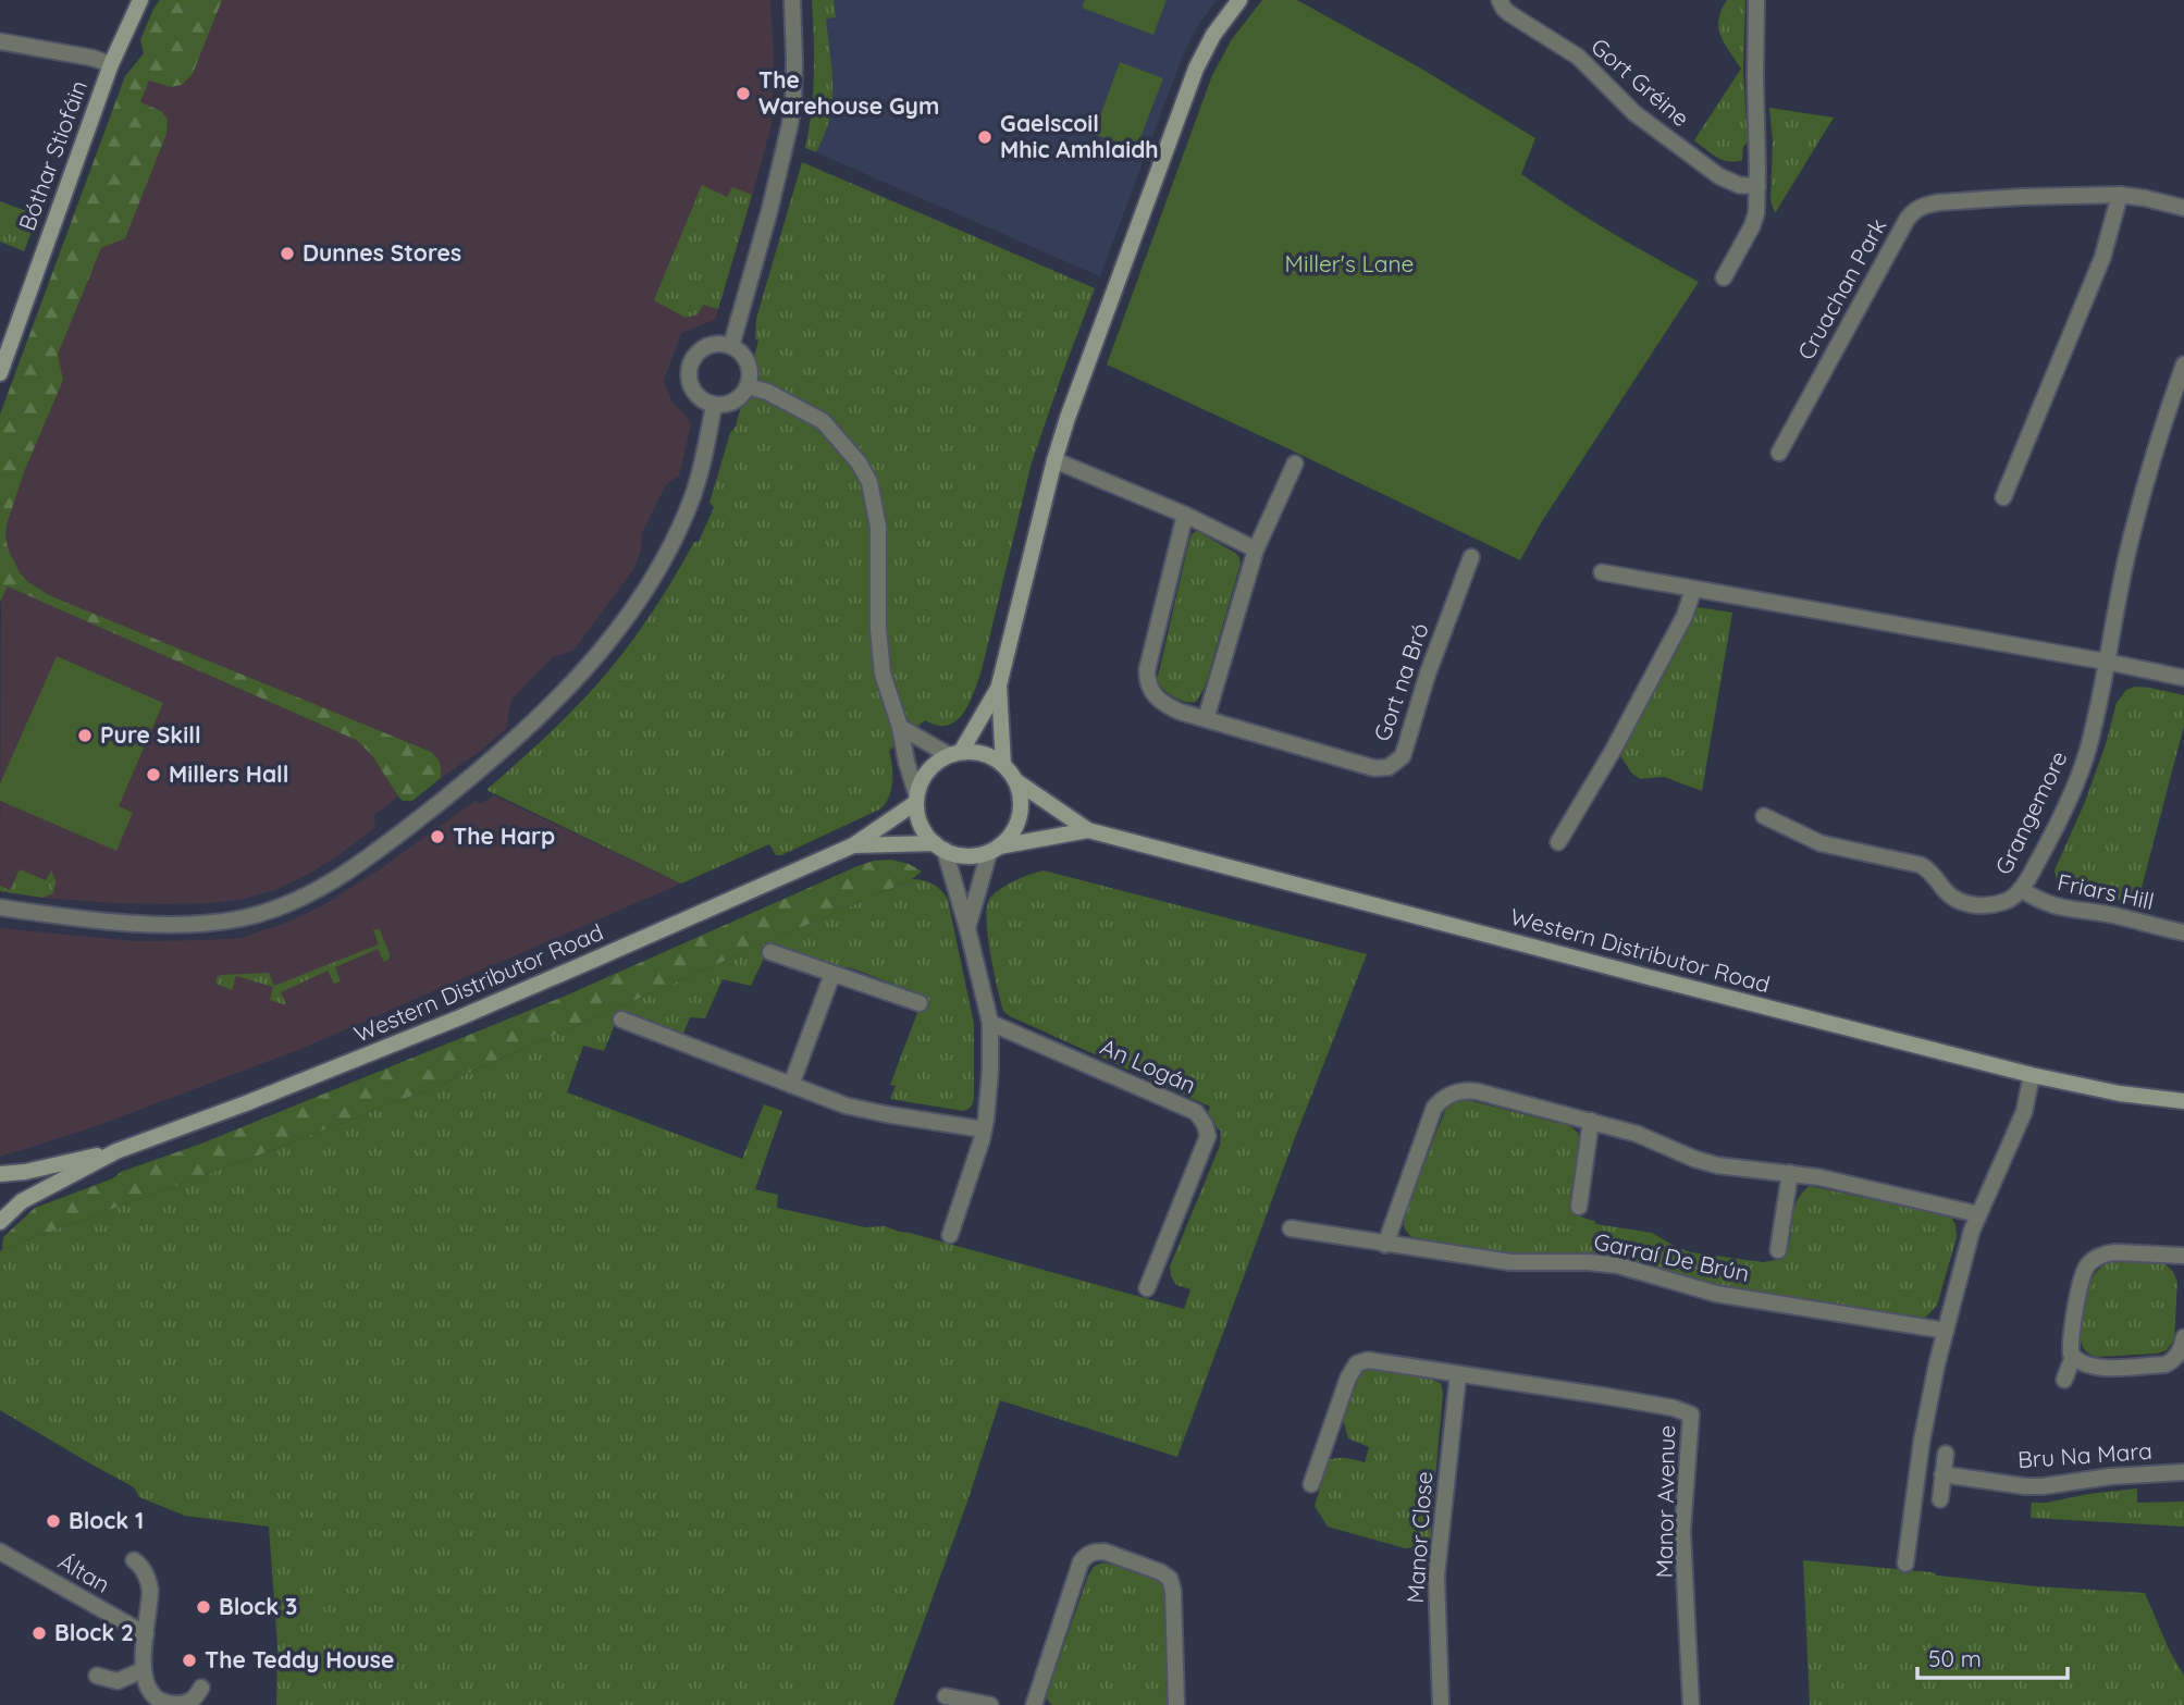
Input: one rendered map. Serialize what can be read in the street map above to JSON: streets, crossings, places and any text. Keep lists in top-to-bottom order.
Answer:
{
  "streets": {
    "street": [
      "Gort Gréine",
      "Bóthar Stiofáin",
      "Cruachan Park",
      "Gort na Bró",
      "Grangemore",
      "Friars Hill",
      "Western Distributor Road",
      "An Logán",
      "Garraí De Brún",
      "Bru Na Mara",
      "Manor Avenue",
      "Manor Close",
      "Áltan"
    ]
  },
  "crossings": [
    ["Grangemore", "Friars Hill"],
    ["Manor Avenue", "Manor Close"]
  ],
  "parks": ["Miller's Lane"],
  "places": [
    "The Warehouse Gym",
    "Gaelscoil Mhic Amhlaidh",
    "Dunnes Stores",
    "Pure Skill",
    "Millers Hall",
    "The Harp",
    "Block 1",
    "Block 3",
    "Block 2",
    "The Teddy House"
  ],
  "scale_bar": "50 m"
}
